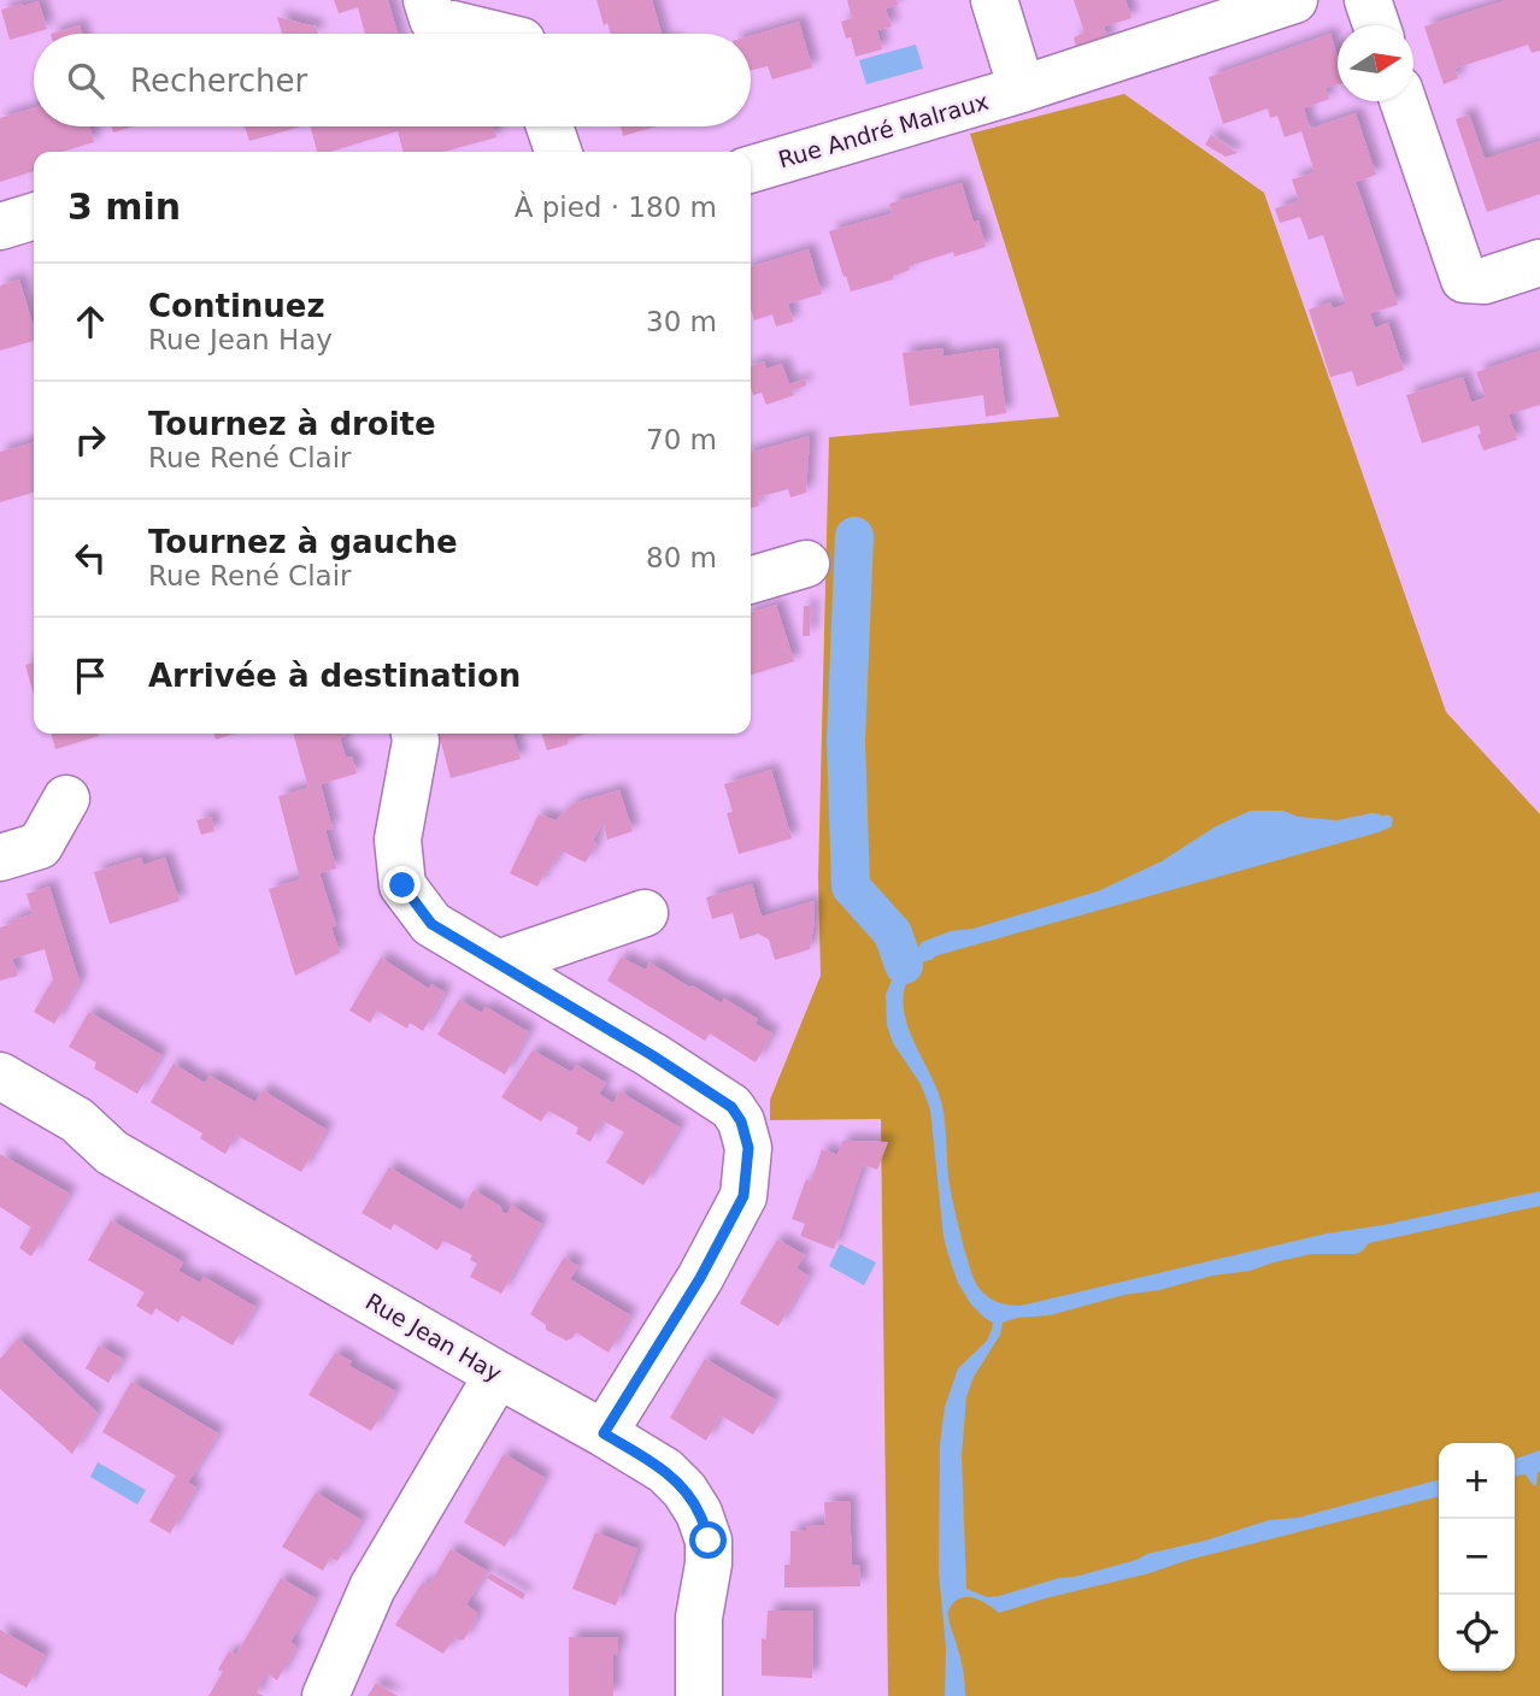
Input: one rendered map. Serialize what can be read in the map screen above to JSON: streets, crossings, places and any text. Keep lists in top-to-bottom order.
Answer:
{
  "streets": {
    "street": ["Rue André Malraux", "Rue Jean Hay"]
  },
  "north": "right",
  "page": {
    "search": "Rechercher",
    "heading": ["3 min", "À pied · 180 m"],
    "list": [
      ["Continuez", "Rue Jean Hay", "30 m"],
      ["Tournez à droite", "Rue René Clair", "70 m"],
      ["Tournez à gauche", "Rue René Clair", "80 m"],
      "Arrivée à destination"
    ],
    "map_buttons": ["+", "−"]
  }
}
